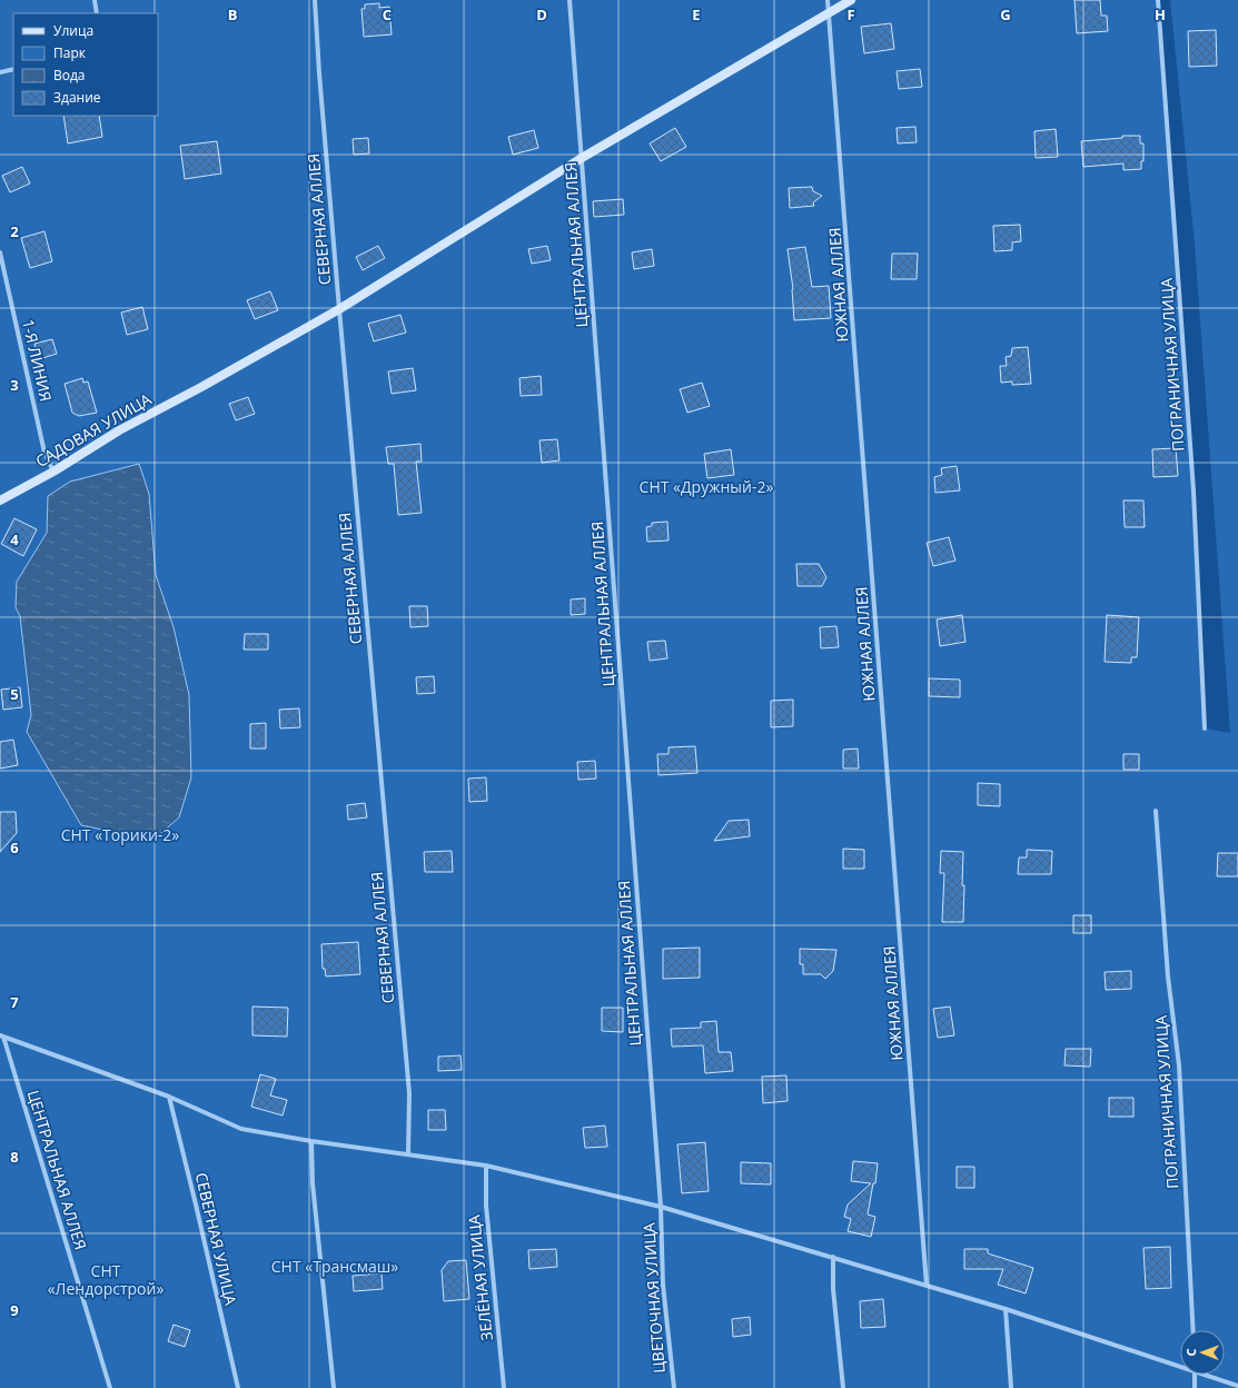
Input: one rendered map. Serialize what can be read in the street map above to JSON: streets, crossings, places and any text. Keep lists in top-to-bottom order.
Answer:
{
  "streets": {
    "street": [
      "СЕВЕРНАЯ АЛЛЕЯ",
      "ЦЕНТРАЛЬНАЯ АЛЛЕЯ",
      "ЮЖНАЯ АЛЛЕЯ",
      "1-Я ЛИНИЯ",
      "ПОГРАНИЧНАЯ УЛИЦА",
      "САДОВАЯ УЛИЦА",
      "СЕВЕРНАЯ УЛИЦА",
      "ЗЕЛЁНАЯ УЛИЦА",
      "ЦВЕТОЧНАЯ УЛИЦА"
    ]
  },
  "crossings": [
    ["СЕВЕРНАЯ АЛЛЕЯ", "САДОВАЯ УЛИЦА"],
    ["ЦЕНТРАЛЬНАЯ АЛЛЕЯ", "САДОВАЯ УЛИЦА"],
    ["ЦЕНТРАЛЬНАЯ АЛЛЕЯ", "ЦВЕТОЧНАЯ УЛИЦА"],
    ["ЮЖНАЯ АЛЛЕЯ", "САДОВАЯ УЛИЦА"],
    ["1-Я ЛИНИЯ", "САДОВАЯ УЛИЦА"]
  ],
  "parks": [
    "СНТ «Дружный-2»",
    "СНТ «Торики-2»",
    "СНТ «Трансмаш»",
    "СНТ «Лендорстрой»"
  ],
  "legend": [
    "Улица",
    "Парк",
    "Вода",
    "Здание"
  ],
  "north": "left",
  "grid": {
    "columns": [
      "B",
      "C",
      "D",
      "E",
      "F",
      "G",
      "H"
    ],
    "rows": [
      "2",
      "3",
      "4",
      "5",
      "6",
      "7",
      "8",
      "9"
    ]
  }
}
